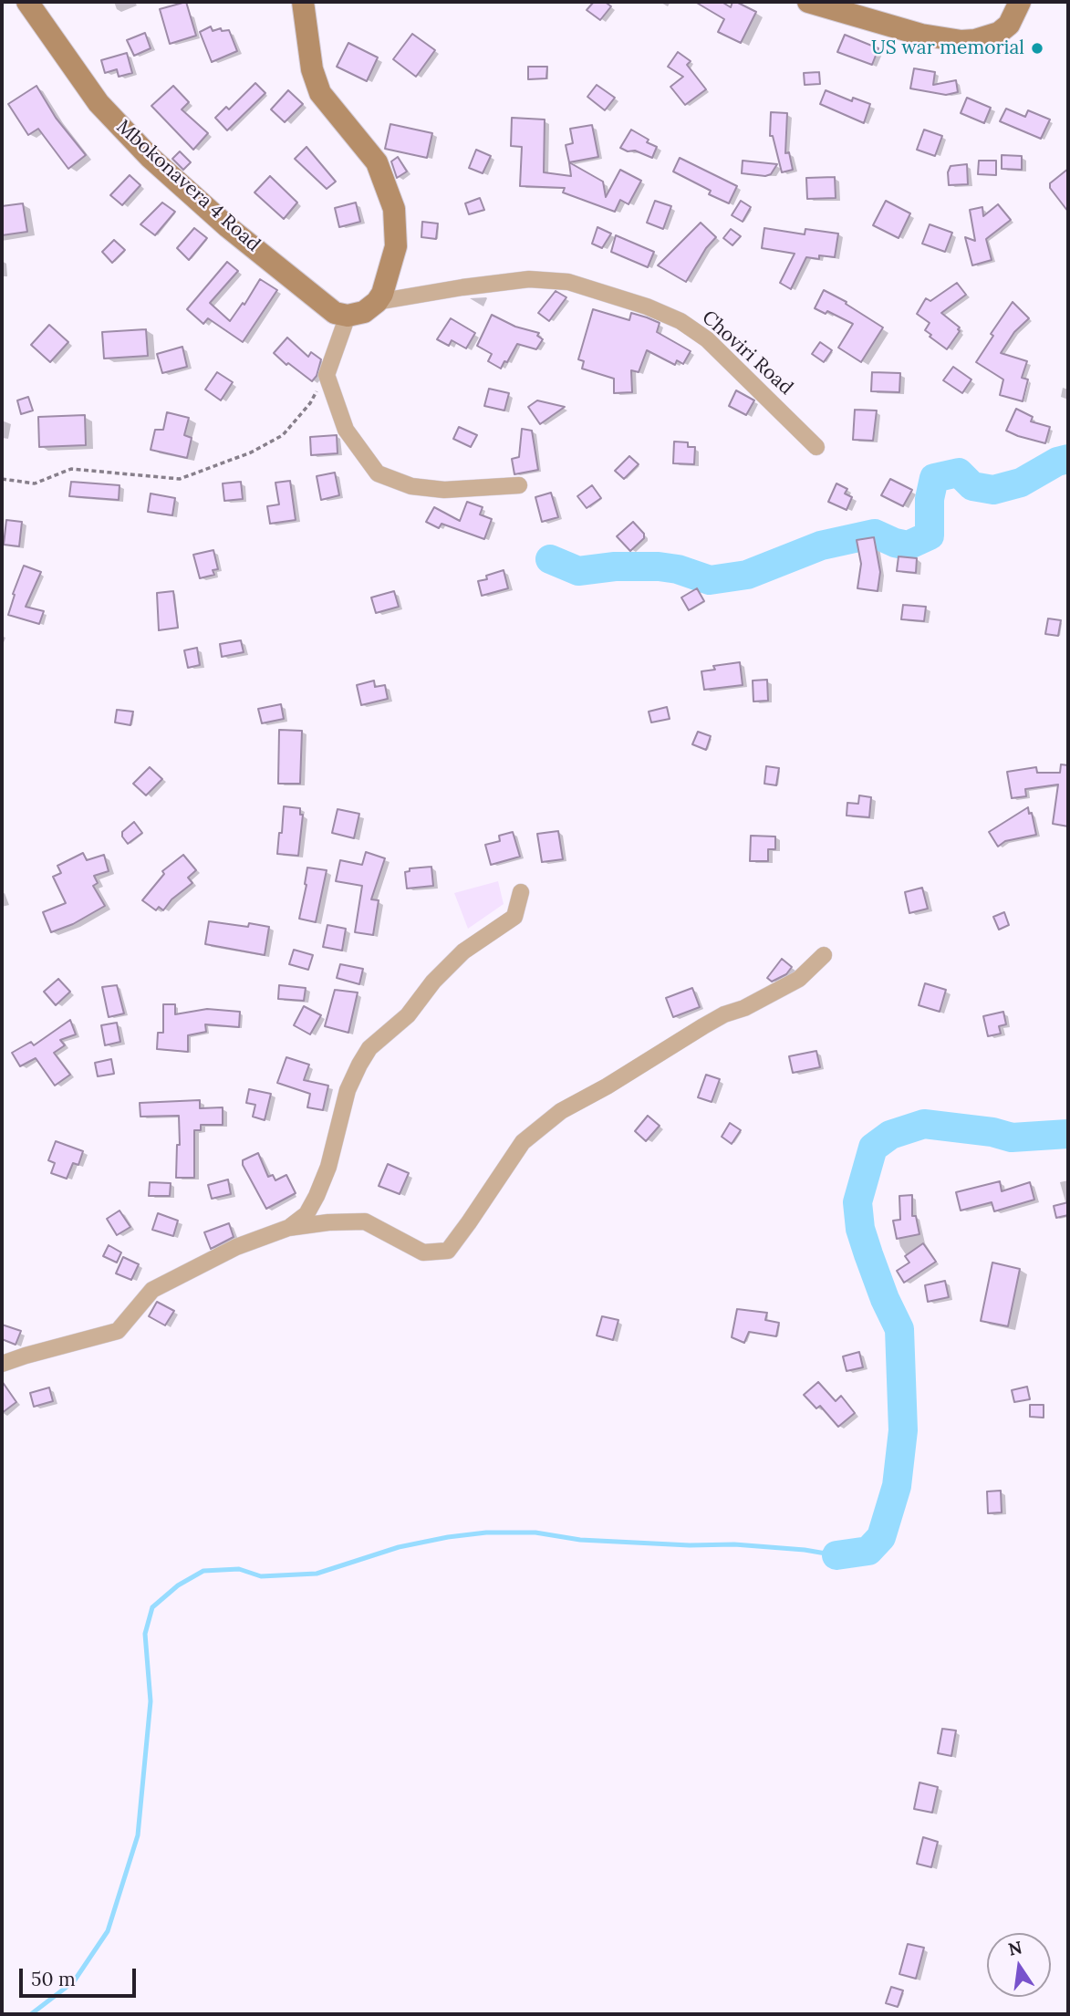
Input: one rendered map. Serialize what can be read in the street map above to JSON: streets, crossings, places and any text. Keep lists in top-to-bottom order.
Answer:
{
  "streets": {
    "street": ["Mbokonavera 4 Road", "Choviri Road"]
  },
  "places": ["US war memorial"],
  "scale_bar": "50 m",
  "north": "top"
}
